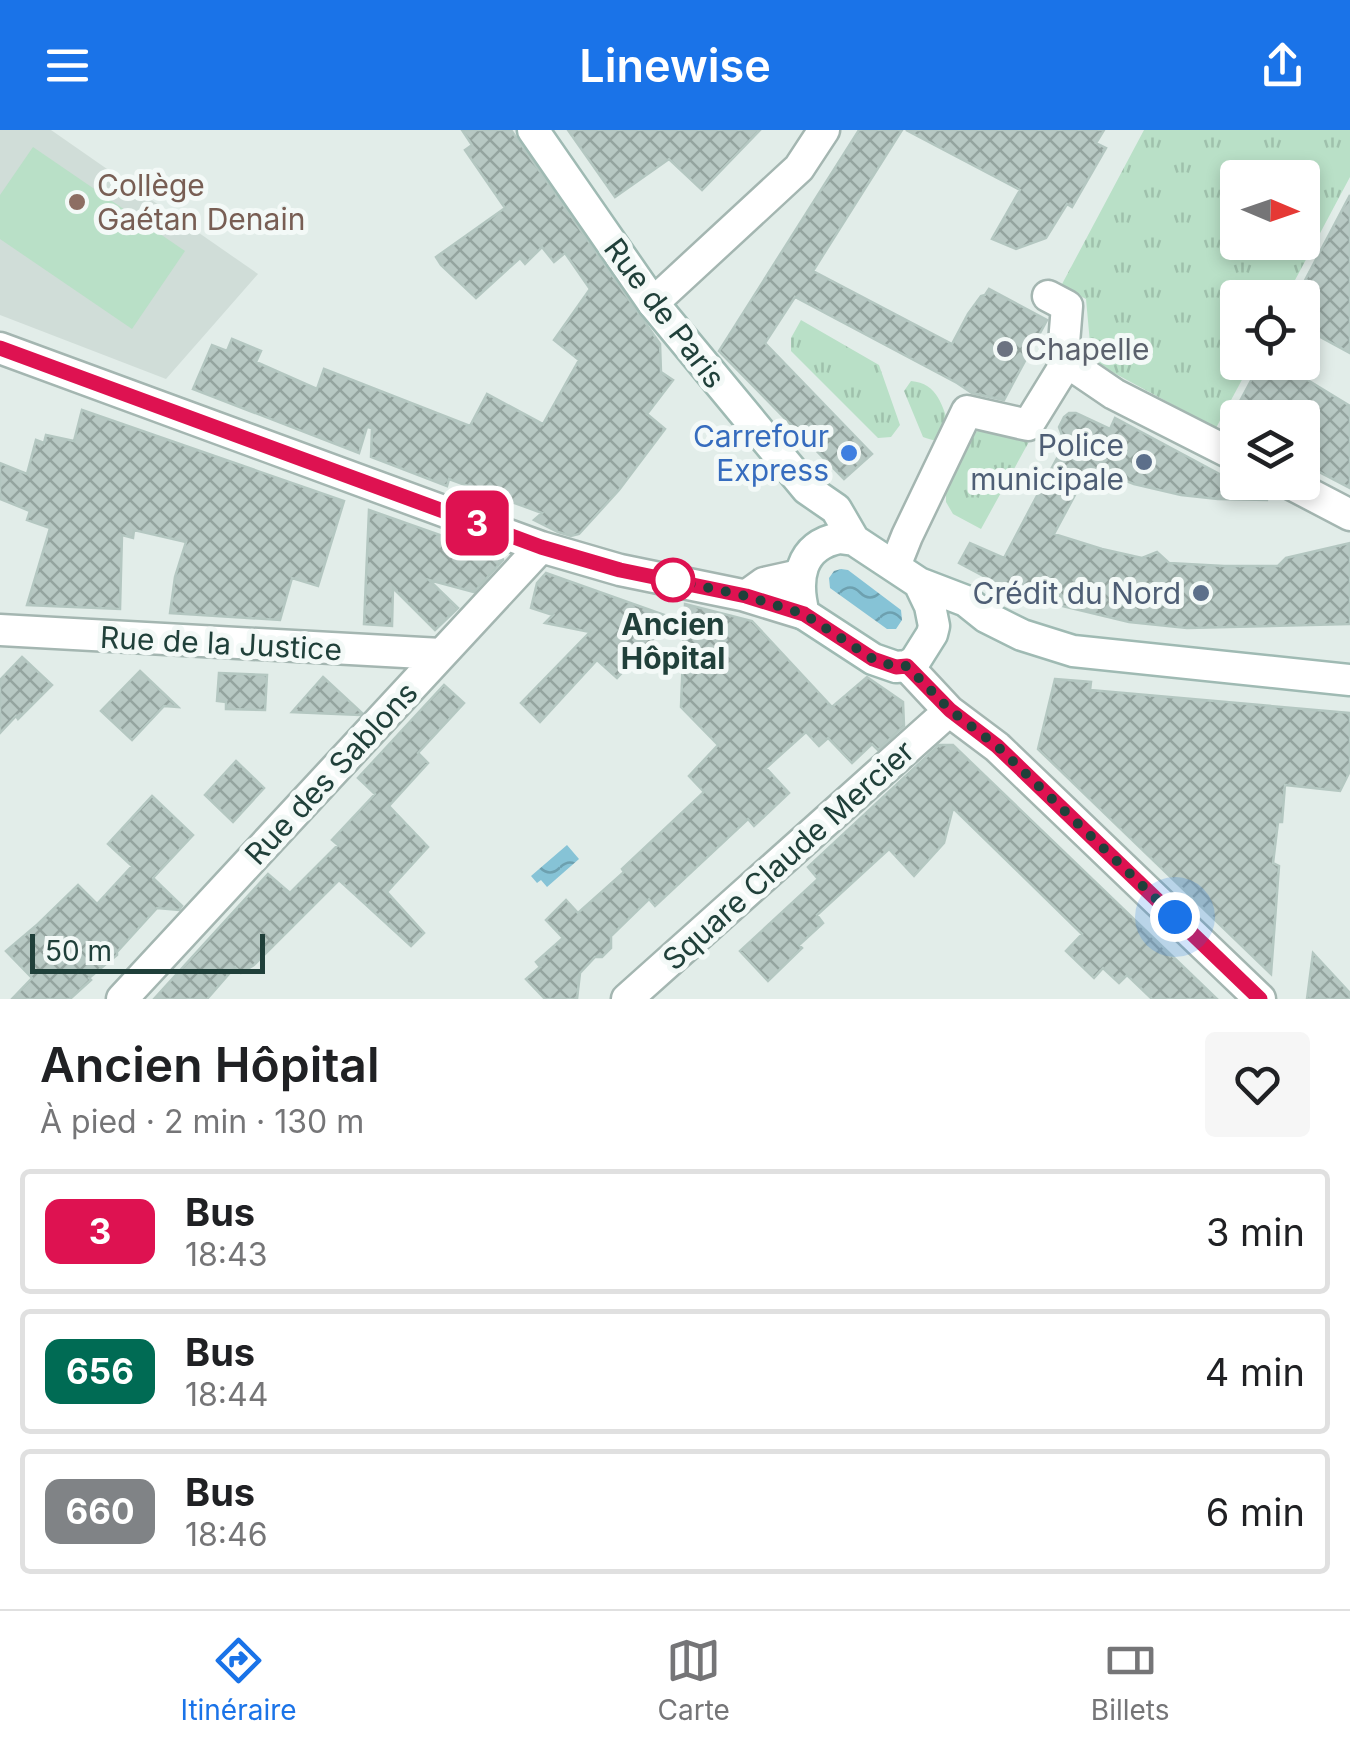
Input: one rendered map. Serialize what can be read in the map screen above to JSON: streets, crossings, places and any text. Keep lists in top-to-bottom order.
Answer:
{
  "streets": {
    "street": [
      "Rue de Paris",
      "Rue de la Justice",
      "Rue des Sablons",
      "Square Claude Mercier"
    ]
  },
  "crossings": [
    ["Rue de la Justice", "Rue des Sablons"]
  ],
  "places": [
    "Collège Gaétan Denain",
    "Chapelle",
    "Carrefour Express",
    "Police municipale",
    "Ancien Hôpital",
    "Crédit du Nord"
  ],
  "lines": ["bus line 3"],
  "scale_bar": "50 m",
  "north": "right",
  "page": {
    "header": "Linewise",
    "on_map": "3",
    "scale": "50 m",
    "heading": ["Ancien Hôpital", "À pied · 2 min · 130 m"],
    "list": [
      {
        "mark": "3",
        "name": "Bus",
        "note": "18:43",
        "value": "3 min"
      },
      {
        "mark": "656",
        "name": "Bus",
        "note": "18:44",
        "value": "4 min"
      },
      {
        "mark": "660",
        "name": "Bus",
        "note": "18:46",
        "value": "6 min"
      }
    ],
    "tabs": ["Itinéraire", "Carte", "Billets"]
  }
}
